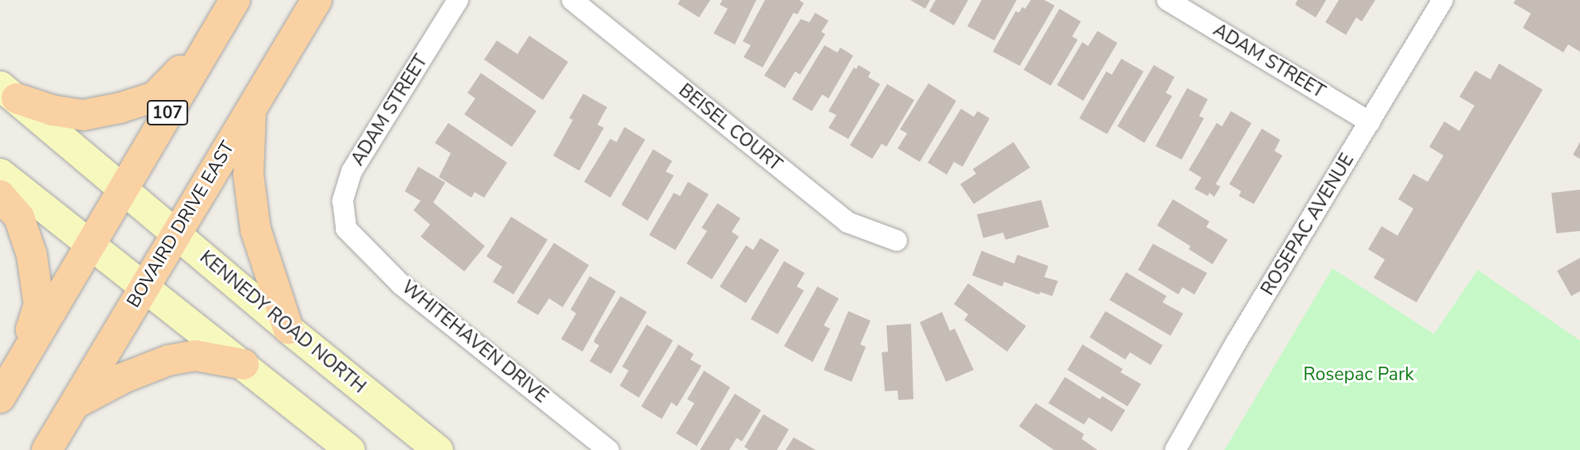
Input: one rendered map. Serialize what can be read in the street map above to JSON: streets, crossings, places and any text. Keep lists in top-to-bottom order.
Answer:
{
  "streets": {
    "main road": ["107", "BOVAIRD DRIVE EAST", "KENNEDY ROAD NORTH"],
    "street": [
      "ADAM STREET",
      "BEISEL COURT",
      "ROSEPAC AVENUE",
      "WHITEHAVEN DRIVE"
    ]
  },
  "crossings": [
    ["ADAM STREET", "ROSEPAC AVENUE"],
    ["ADAM STREET", "WHITEHAVEN DRIVE"],
    ["107", "KENNEDY ROAD NORTH"],
    ["BOVAIRD DRIVE EAST", "KENNEDY ROAD NORTH"]
  ],
  "parks": ["Rosepac Park"]
}
